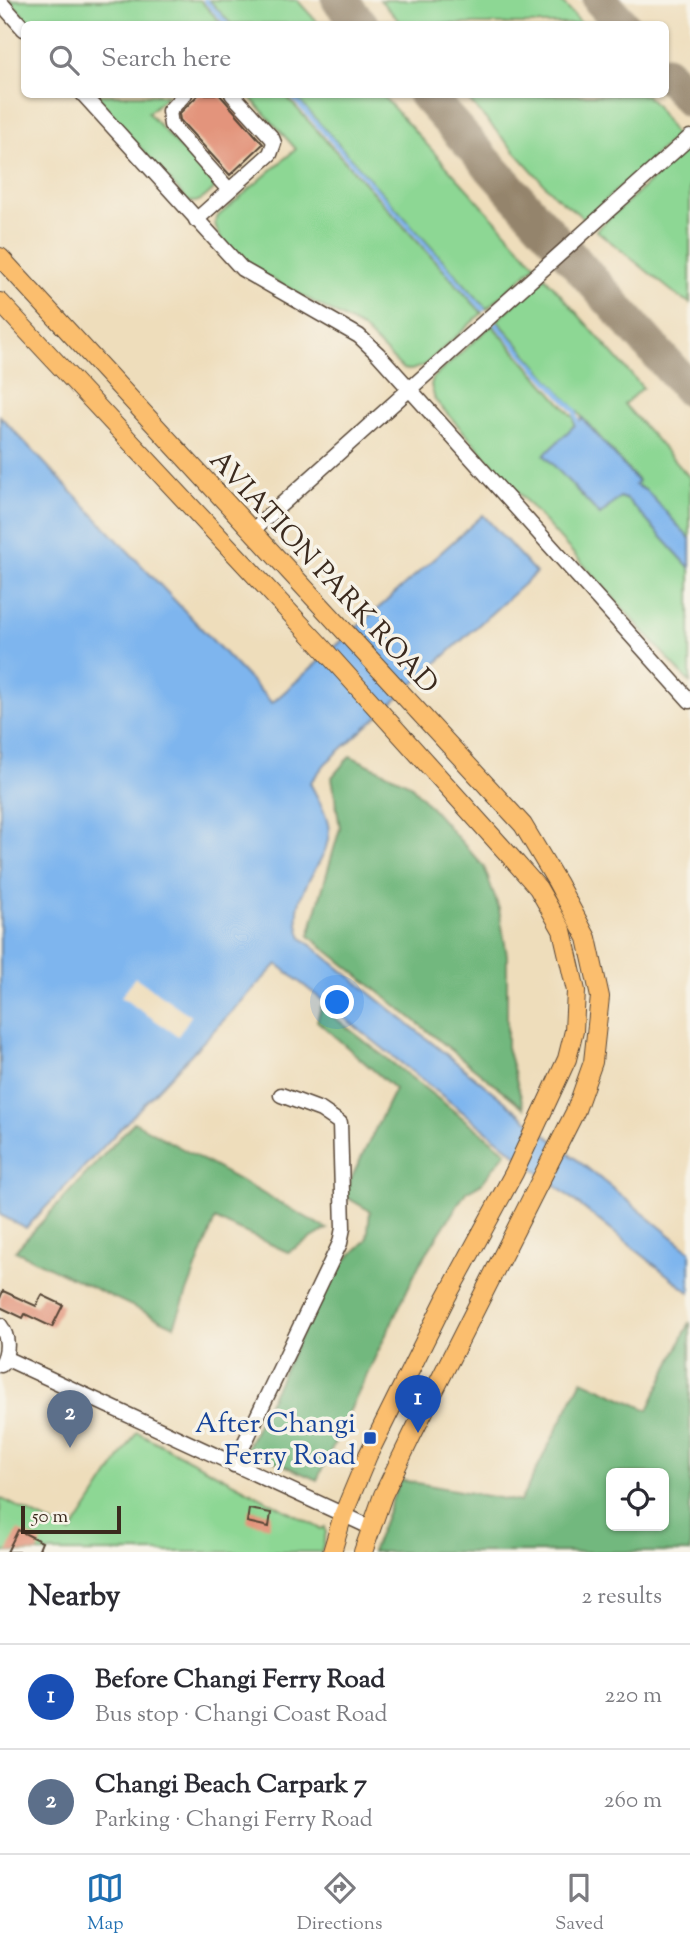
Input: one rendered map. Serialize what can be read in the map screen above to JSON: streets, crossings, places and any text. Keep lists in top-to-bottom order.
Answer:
{
  "streets": {
    "main road": ["AVIATION PARK ROAD"]
  },
  "places": {
    "transit": ["After Changi Ferry Road"]
  },
  "scale_bar": "50 m",
  "page": {
    "search": "Search here",
    "pins": ["1", "2"],
    "scale": "50 m",
    "heading": ["Nearby", "2 results"],
    "list": [
      {
        "mark": "1",
        "name": "Before Changi Ferry Road",
        "note": "Bus stop · Changi Coast Road",
        "value": "220 m"
      },
      {
        "mark": "2",
        "name": "Changi Beach Carpark 7",
        "note": "Parking · Changi Ferry Road",
        "value": "260 m"
      }
    ],
    "nav": ["Map", "Directions", "Saved"]
  }
}
